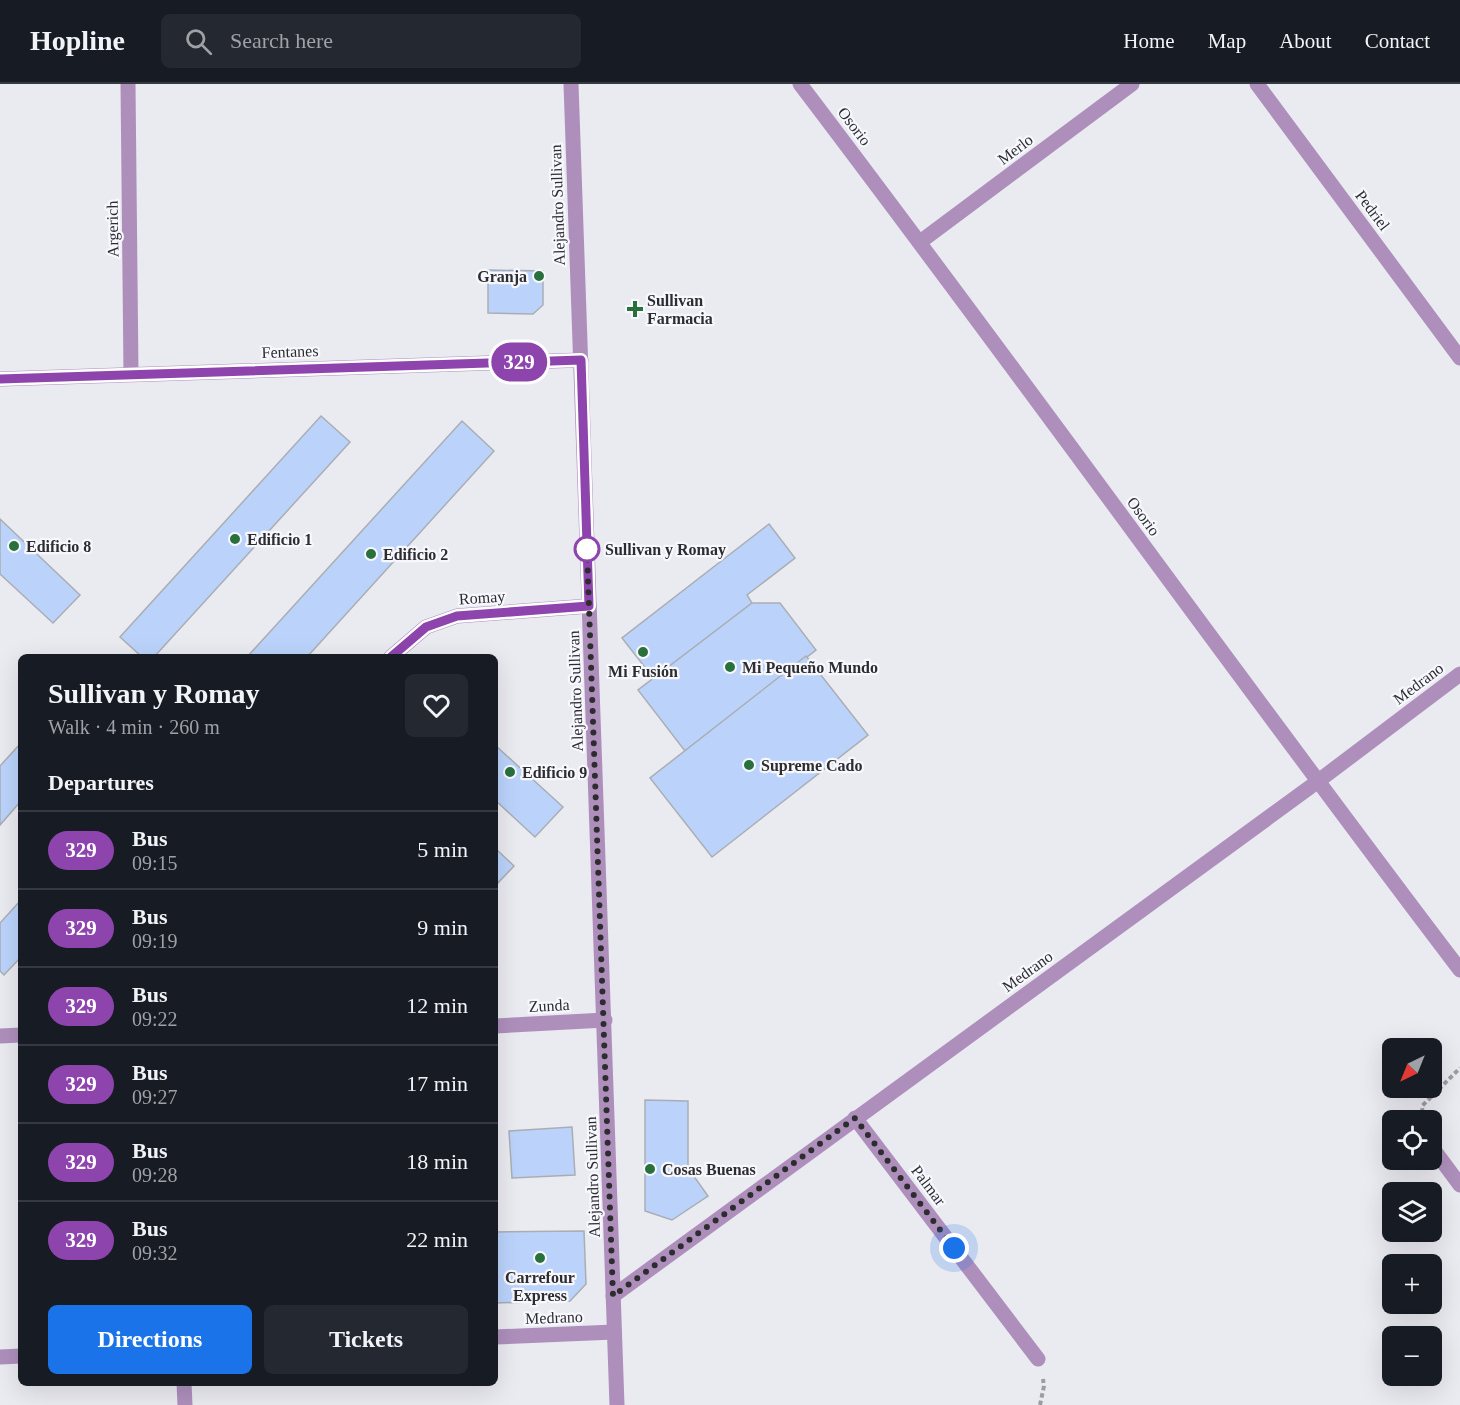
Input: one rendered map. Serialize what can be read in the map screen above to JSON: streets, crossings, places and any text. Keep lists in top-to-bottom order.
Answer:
{
  "streets": {
    "street": [
      "Osorio",
      "Merlo",
      "Alejandro Sullivan",
      "Pedriel",
      "Argerich",
      "Fentanes",
      "Romay",
      "Medrano",
      "Zunda",
      "Palmar"
    ]
  },
  "crossings": [
    ["Osorio", "Merlo"],
    ["Osorio", "Medrano"],
    ["Alejandro Sullivan", "Fentanes"],
    ["Alejandro Sullivan", "Romay"],
    ["Alejandro Sullivan", "Medrano"],
    ["Alejandro Sullivan", "Zunda"],
    ["Argerich", "Fentanes"],
    ["Medrano", "Palmar"]
  ],
  "places": {
    "other": [
      "Granja",
      "Edificio 1",
      "Edificio 8",
      "Sullivan y Romay",
      "Edificio 2",
      "Mi Fusión",
      "Mi Pequeño Mundo",
      "Supreme Cado",
      "Edificio 9",
      "Cosas Buenas",
      "Carrefour Express"
    ],
    "health": ["Sullivan Farmacia"]
  },
  "lines": ["bus line 329"],
  "north": "bottom left",
  "page": {
    "header": "Hopline",
    "search": "Search here",
    "nav": [
      "Home",
      "Map",
      "About",
      "Contact"
    ],
    "on_map": "329",
    "heading": [
      ["Sullivan y Romay", "Walk · 4 min · 260 m"],
      "Departures"
    ],
    "list": [
      {
        "mark": "329",
        "name": "Bus",
        "note": "09:15",
        "value": "5 min"
      },
      {
        "mark": "329",
        "name": "Bus",
        "note": "09:19",
        "value": "9 min"
      },
      {
        "mark": "329",
        "name": "Bus",
        "note": "09:22",
        "value": "12 min"
      },
      {
        "mark": "329",
        "name": "Bus",
        "note": "09:27",
        "value": "17 min"
      },
      {
        "mark": "329",
        "name": "Bus",
        "note": "09:28",
        "value": "18 min"
      },
      {
        "mark": "329",
        "name": "Bus",
        "note": "09:32",
        "value": "22 min"
      }
    ],
    "map_buttons": ["+", "−"],
    "buttons": ["Directions", "Tickets"]
  }
}
